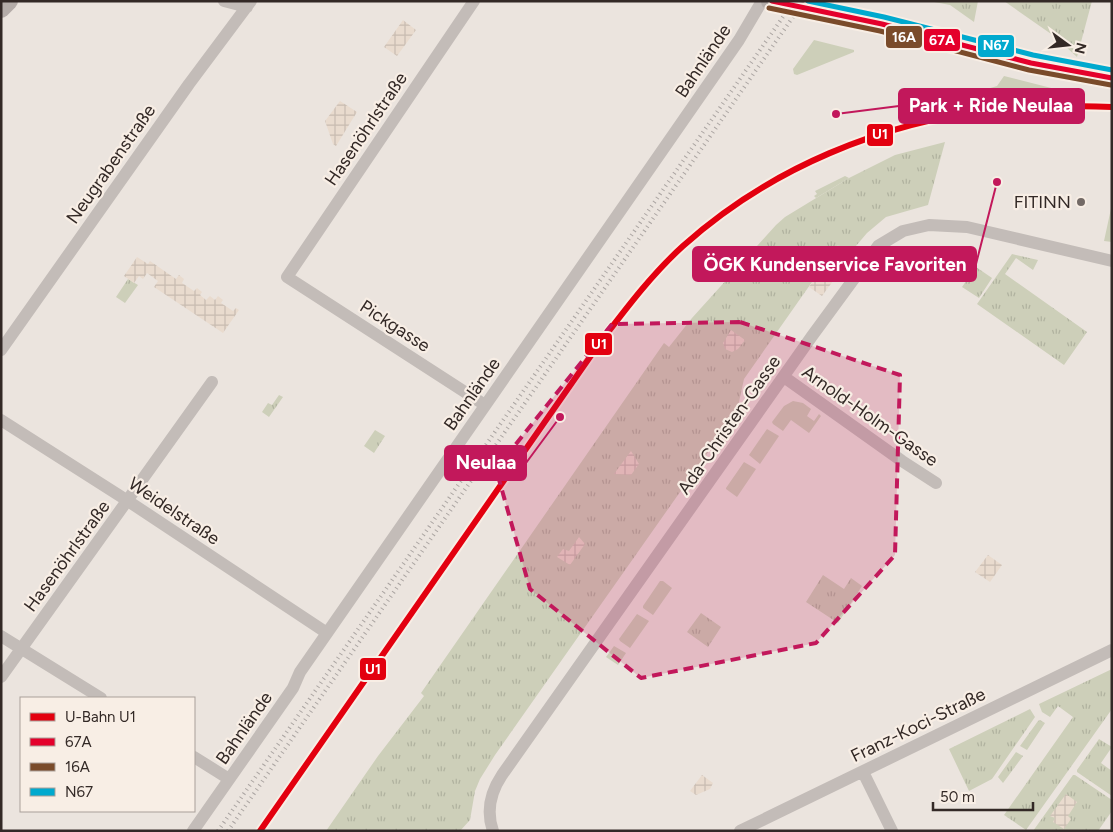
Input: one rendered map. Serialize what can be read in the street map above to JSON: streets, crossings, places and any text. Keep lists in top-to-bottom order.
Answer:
{
  "streets": {
    "street": [
      "Bahnlände",
      "Hasenöhrlstraße",
      "Neugrabenstraße",
      "Pickgasse",
      "Arnold-Holm-Gasse",
      "Ada-Christen-Gasse",
      "Weidelstraße",
      "Franz-Koci-Straße"
    ]
  },
  "crossings": [
    ["Bahnlände", "Pickgasse"],
    ["Bahnlände", "Weidelstraße"],
    ["Hasenöhrlstraße", "Pickgasse"],
    ["Hasenöhrlstraße", "Weidelstraße"],
    ["Arnold-Holm-Gasse", "Ada-Christen-Gasse"]
  ],
  "places": [
    "Park + Ride Neulaa",
    "ÖGK Kundenservice Favoriten",
    "FITINN",
    "Neulaa"
  ],
  "lines": [
    "transit line 67A",
    "transit line N67",
    "transit line 16A",
    "metro line U1"
  ],
  "legend": [
    "U-Bahn U1",
    "67A",
    "16A",
    "N67"
  ],
  "scale_bar": "50 m",
  "north": "right"
}
